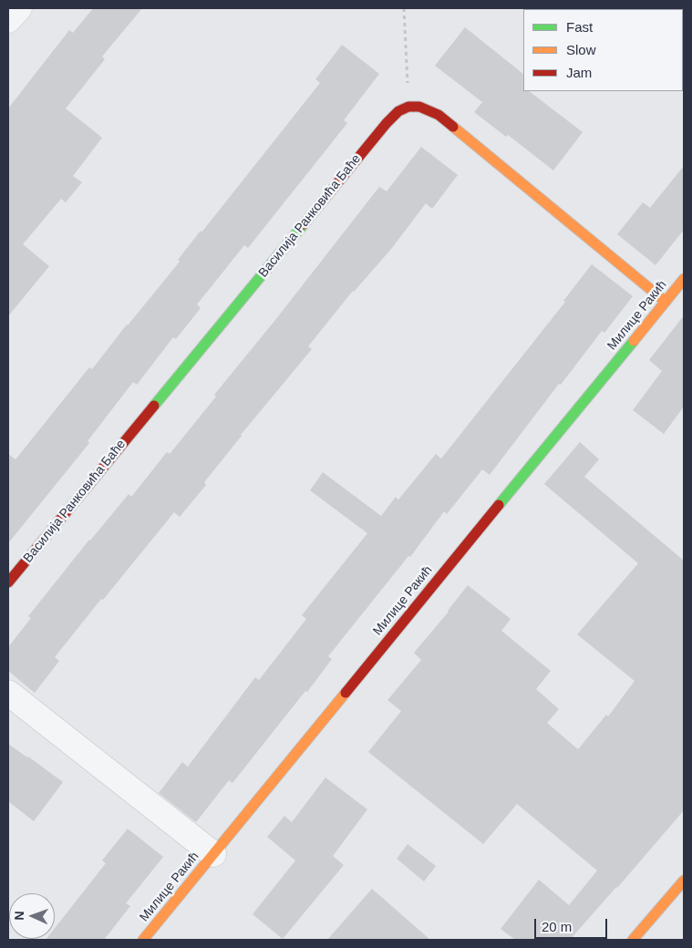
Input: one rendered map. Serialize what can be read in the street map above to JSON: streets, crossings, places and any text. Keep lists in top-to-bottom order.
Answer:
{
  "streets": {
    "street": ["Василија Ранковића Баће", "Милице Ракић"]
  },
  "legend": ["Fast", "Slow", "Jam"],
  "scale_bar": "20 m",
  "north": "left"
}
